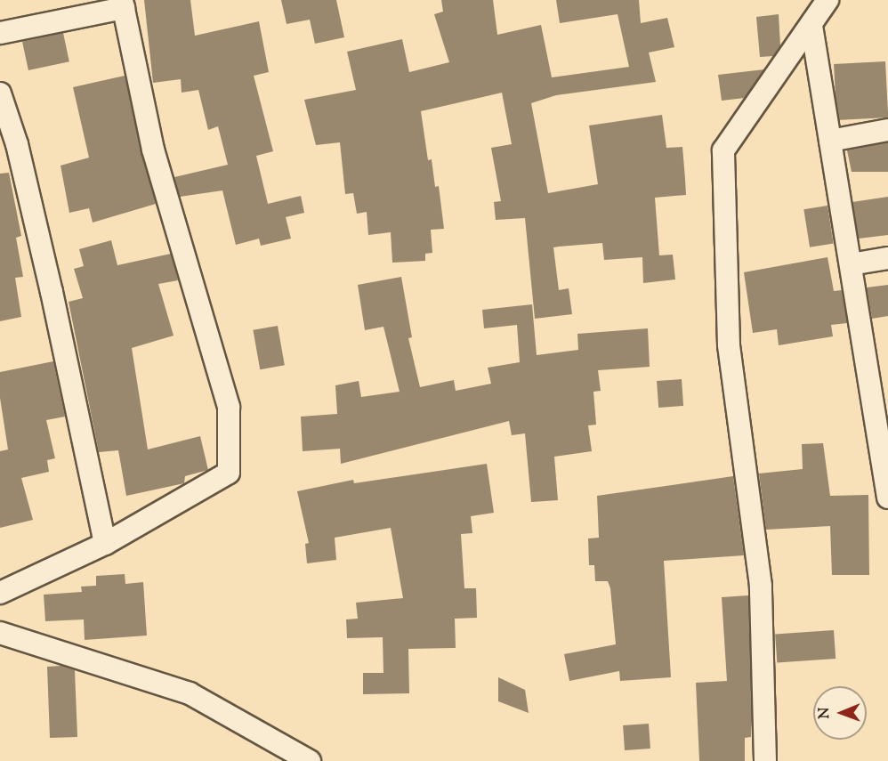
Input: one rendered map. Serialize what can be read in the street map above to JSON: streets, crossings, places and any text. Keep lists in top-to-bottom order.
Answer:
{
  "north": "left"
}
